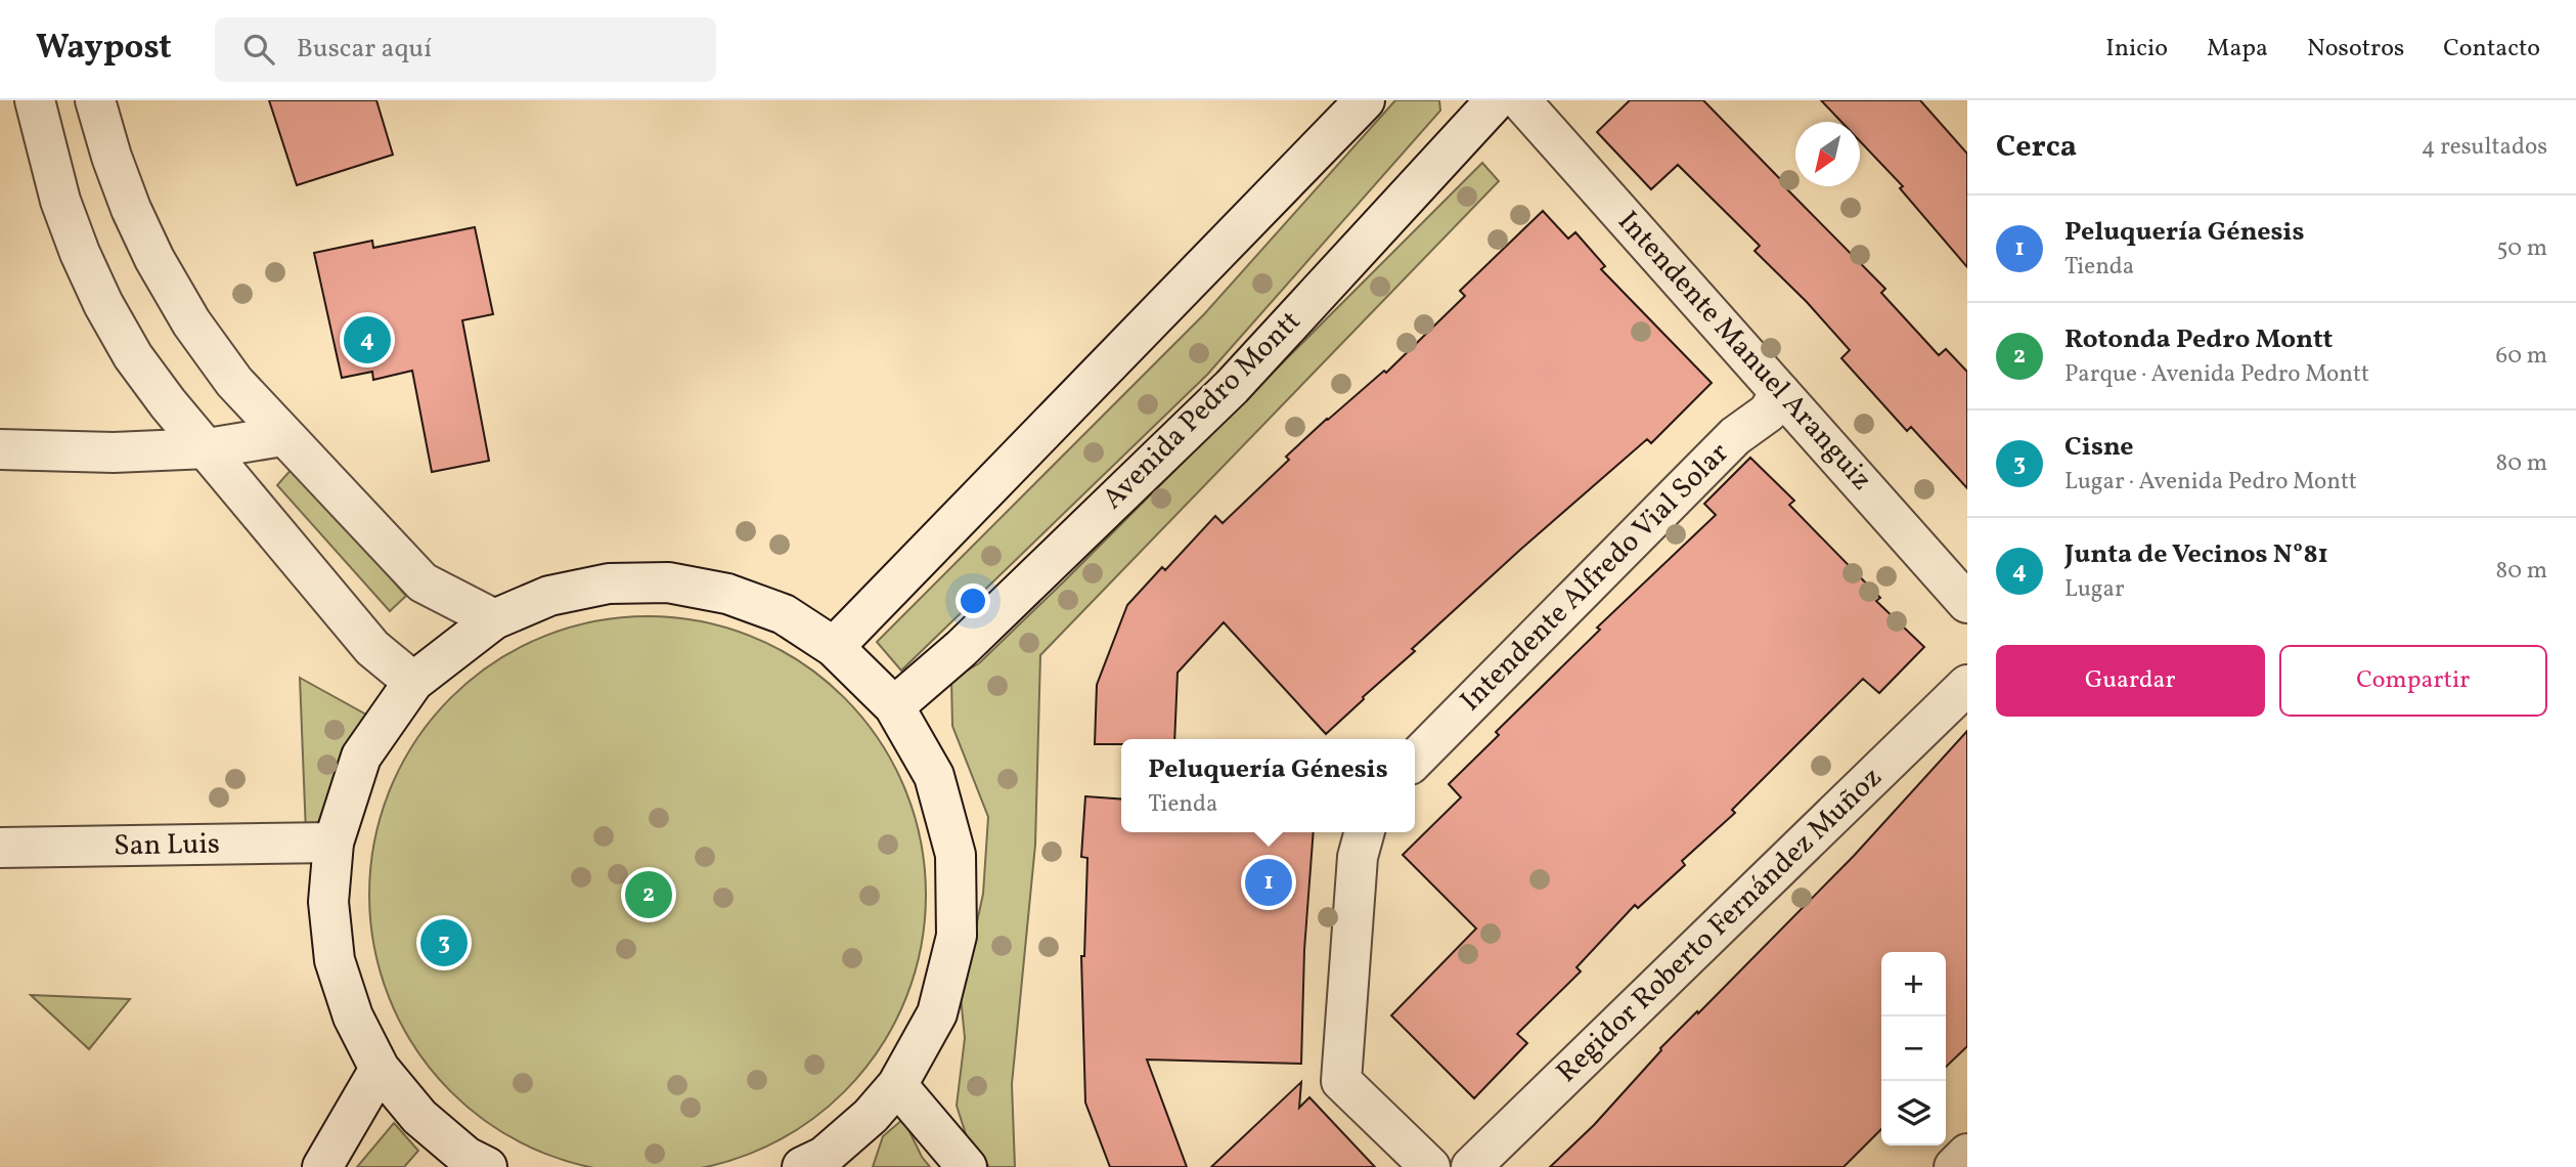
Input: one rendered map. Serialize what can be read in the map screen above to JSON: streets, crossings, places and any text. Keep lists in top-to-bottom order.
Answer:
{
  "streets": {
    "street": [
      "Intendente Manuel Aranguiz",
      "Avenida Pedro Montt",
      "Intendente Alfredo Vial Solar",
      "San Luis",
      "Regidor Roberto Fernández Muñoz"
    ]
  },
  "crossings": [
    ["Intendente Manuel Aranguiz", "Intendente Alfredo Vial Solar"]
  ],
  "north": "bottom left",
  "page": {
    "header": "Waypost",
    "search": "Buscar aquí",
    "nav": [
      "Inicio",
      "Mapa",
      "Nosotros",
      "Contacto"
    ],
    "heading": ["Cerca", "4 resultados"],
    "list": [
      {
        "mark": "1",
        "name": "Peluquería Génesis",
        "note": "Tienda",
        "value": "50 m"
      },
      {
        "mark": "2",
        "name": "Rotonda Pedro Montt",
        "note": "Parque · Avenida Pedro Montt",
        "value": "60 m"
      },
      {
        "mark": "3",
        "name": "Cisne",
        "note": "Lugar · Avenida Pedro Montt",
        "value": "80 m"
      },
      {
        "mark": "4",
        "name": "Junta de Vecinos N°81",
        "note": "Lugar",
        "value": "80 m"
      }
    ],
    "pins": [
      "4",
      "1",
      "2",
      "3"
    ],
    "buttons": ["Guardar", "Compartir"],
    "popup": ["Peluquería Génesis", "Tienda"],
    "map_buttons": ["+", "−"]
  }
}
